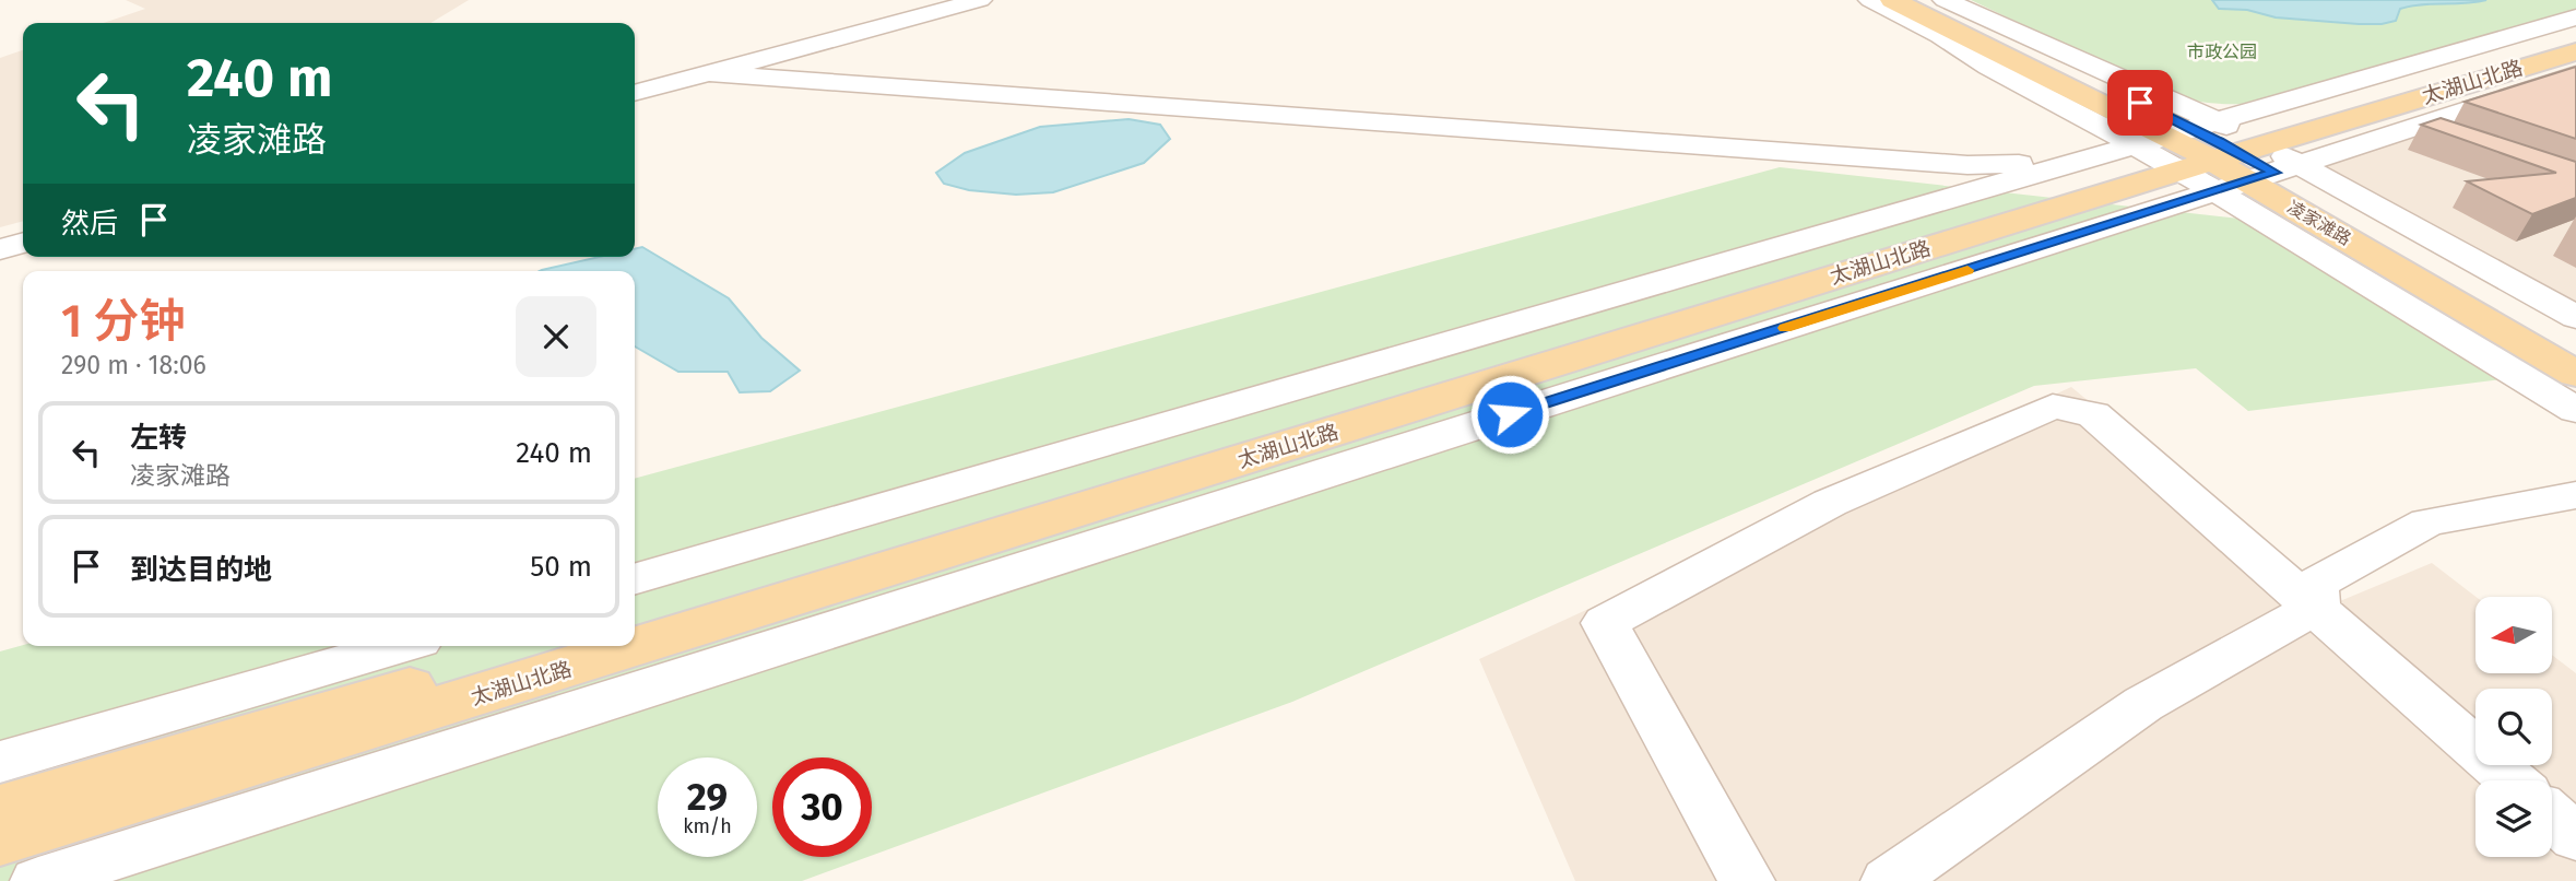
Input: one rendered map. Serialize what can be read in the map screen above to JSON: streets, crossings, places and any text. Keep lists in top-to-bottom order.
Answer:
{
  "streets": {
    "main road": ["太湖山北路", "凌家滩路"]
  },
  "crossings": [
    ["太湖山北路", "凌家滩路"]
  ],
  "parks": ["市政公园"],
  "north": "left",
  "page": {
    "turn": ["240 m", "凌家滩路"],
    "then": "然后",
    "heading": ["1 分钟", "290 m · 18:06"],
    "list": [
      {
        "name": "左转",
        "note": "凌家滩路",
        "value": "240 m"
      },
      {
        "name": "到达目的地",
        "value": "50 m"
      }
    ],
    "speed": "29 km/h",
    "limit": "30"
  }
}
